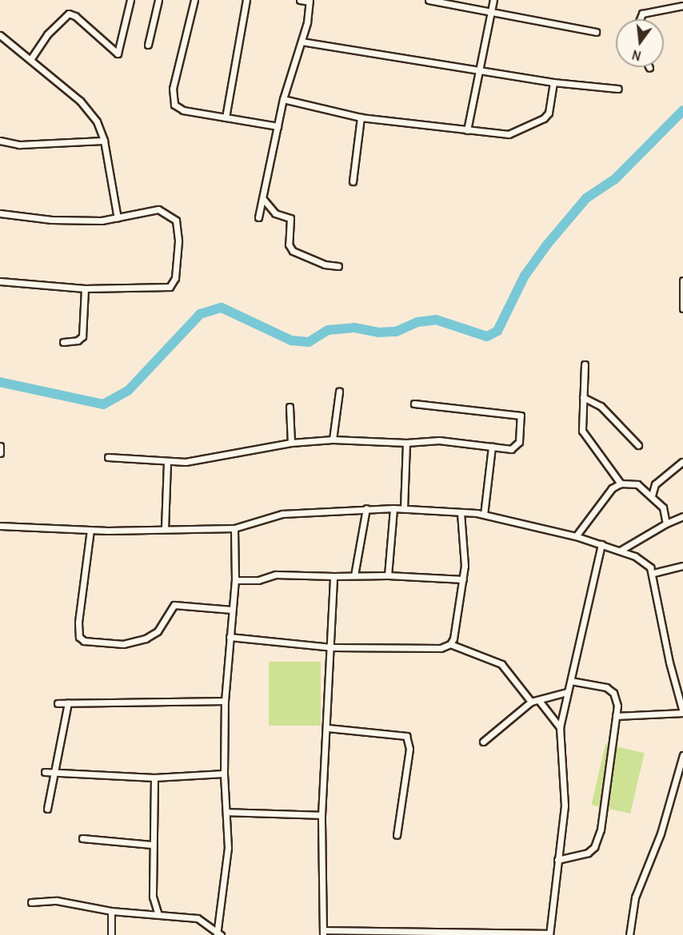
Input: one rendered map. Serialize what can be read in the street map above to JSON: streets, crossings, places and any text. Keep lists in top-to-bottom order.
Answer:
{
  "north": "bottom"
}
